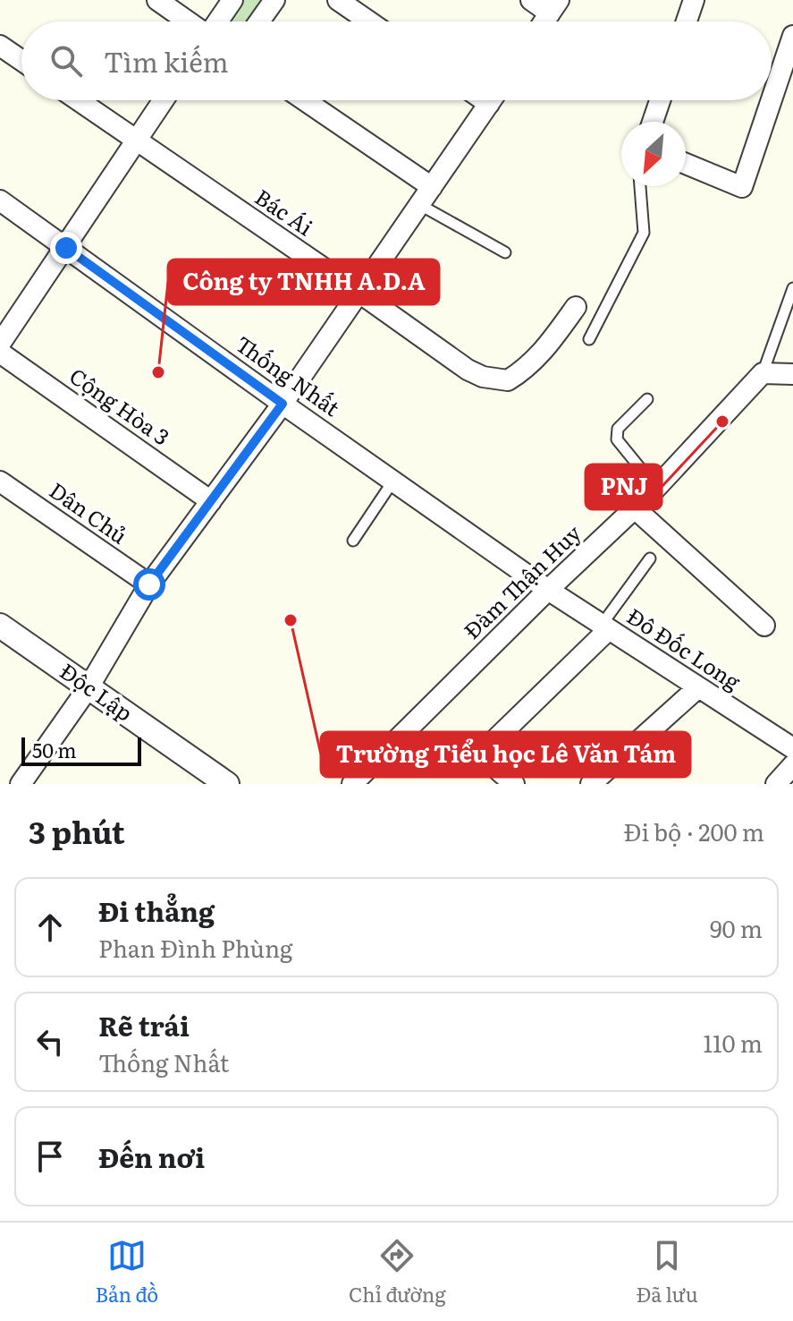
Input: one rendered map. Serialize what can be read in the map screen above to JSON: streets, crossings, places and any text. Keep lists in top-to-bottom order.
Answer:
{
  "streets": {
    "street": [
      "Bác Ái",
      "Thống Nhất",
      "Cộng Hòa 3",
      "Dân Chủ",
      "Đàm Thận Huy",
      "Đô Đốc Long",
      "Độc Lập"
    ]
  },
  "crossings": [
    ["Thống Nhất", "Đàm Thận Huy"],
    ["Thống Nhất", "Đô Đốc Long"],
    ["Đàm Thận Huy", "Đô Đốc Long"]
  ],
  "places": ["Công ty TNHH A.D.A", "PNJ", "Trường Tiểu học Lê Văn Tám"],
  "scale_bar": "50 m",
  "north": "bottom left",
  "page": {
    "search": "Tìm kiếm",
    "scale": "50 m",
    "heading": ["3 phút", "Đi bộ · 200 m"],
    "list": [
      ["Đi thẳng", "Phan Đình Phùng", "90 m"],
      ["Rẽ trái", "Thống Nhất", "110 m"],
      "Đến nơi"
    ],
    "nav": ["Bản đồ", "Chỉ đường", "Đã lưu"]
  }
}
